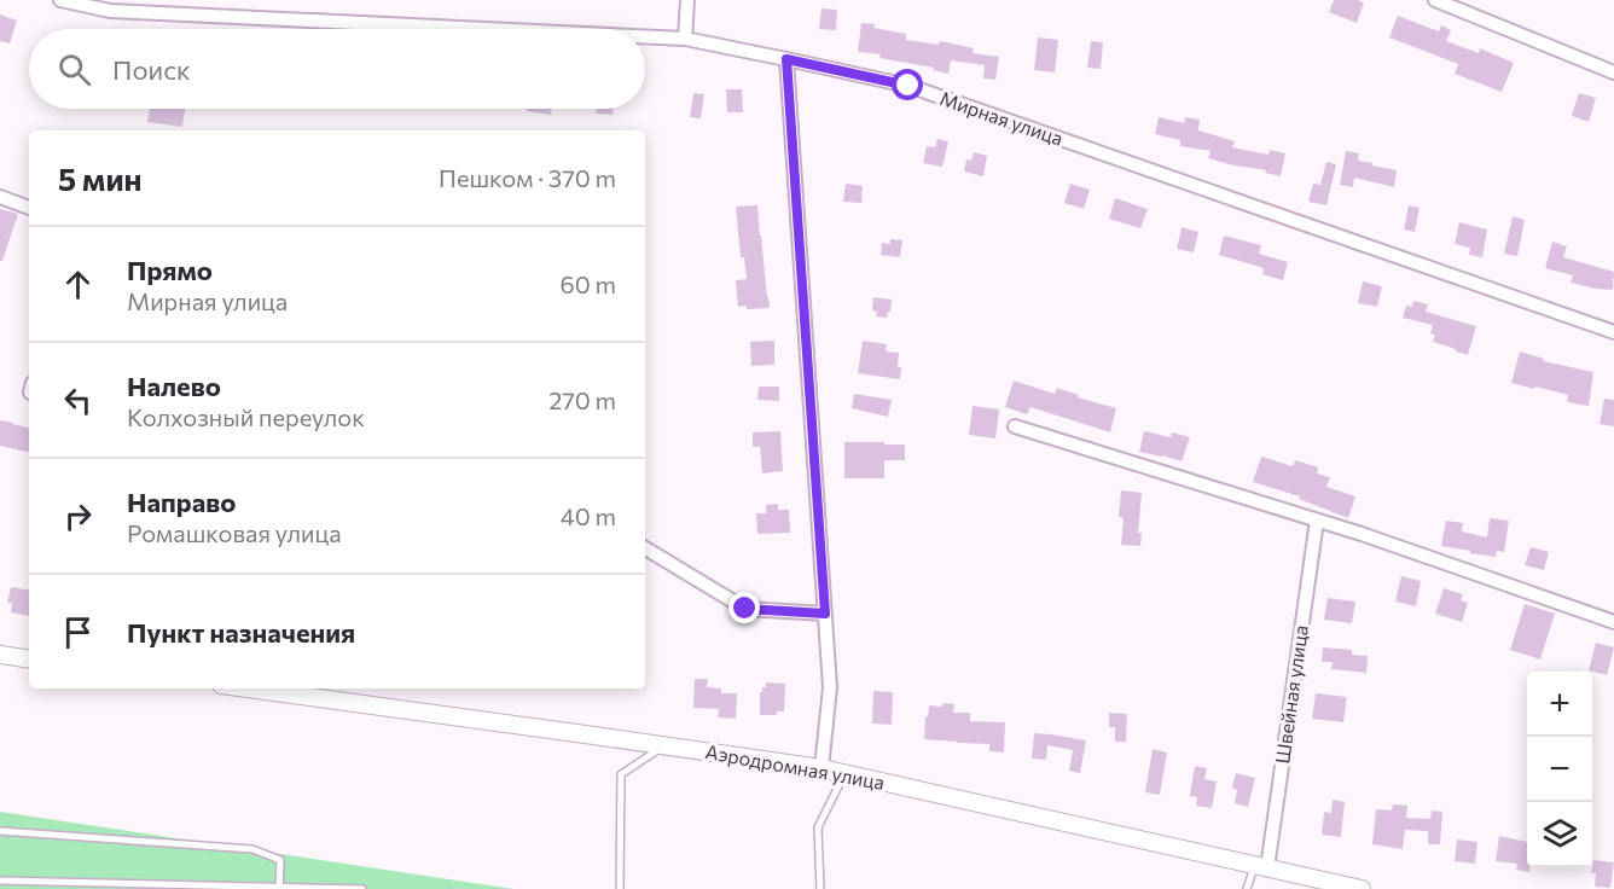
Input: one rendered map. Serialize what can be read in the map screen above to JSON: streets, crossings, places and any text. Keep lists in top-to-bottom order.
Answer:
{
  "streets": {
    "street": ["Мирная улица", "Швейная улица", "Аэродромная улица"]
  },
  "crossings": [
    ["Швейная улица", "Аэродромная улица"]
  ],
  "page": {
    "search": "Поиск",
    "heading": ["5 мин", "Пешком · 370 m"],
    "list": [
      ["Прямо", "Мирная улица", "60 m"],
      ["Налево", "Колхозный переулок", "270 m"],
      ["Направо", "Ромашковая улица", "40 m"],
      "Пункт назначения"
    ],
    "map_buttons": ["+", "−"]
  }
}
